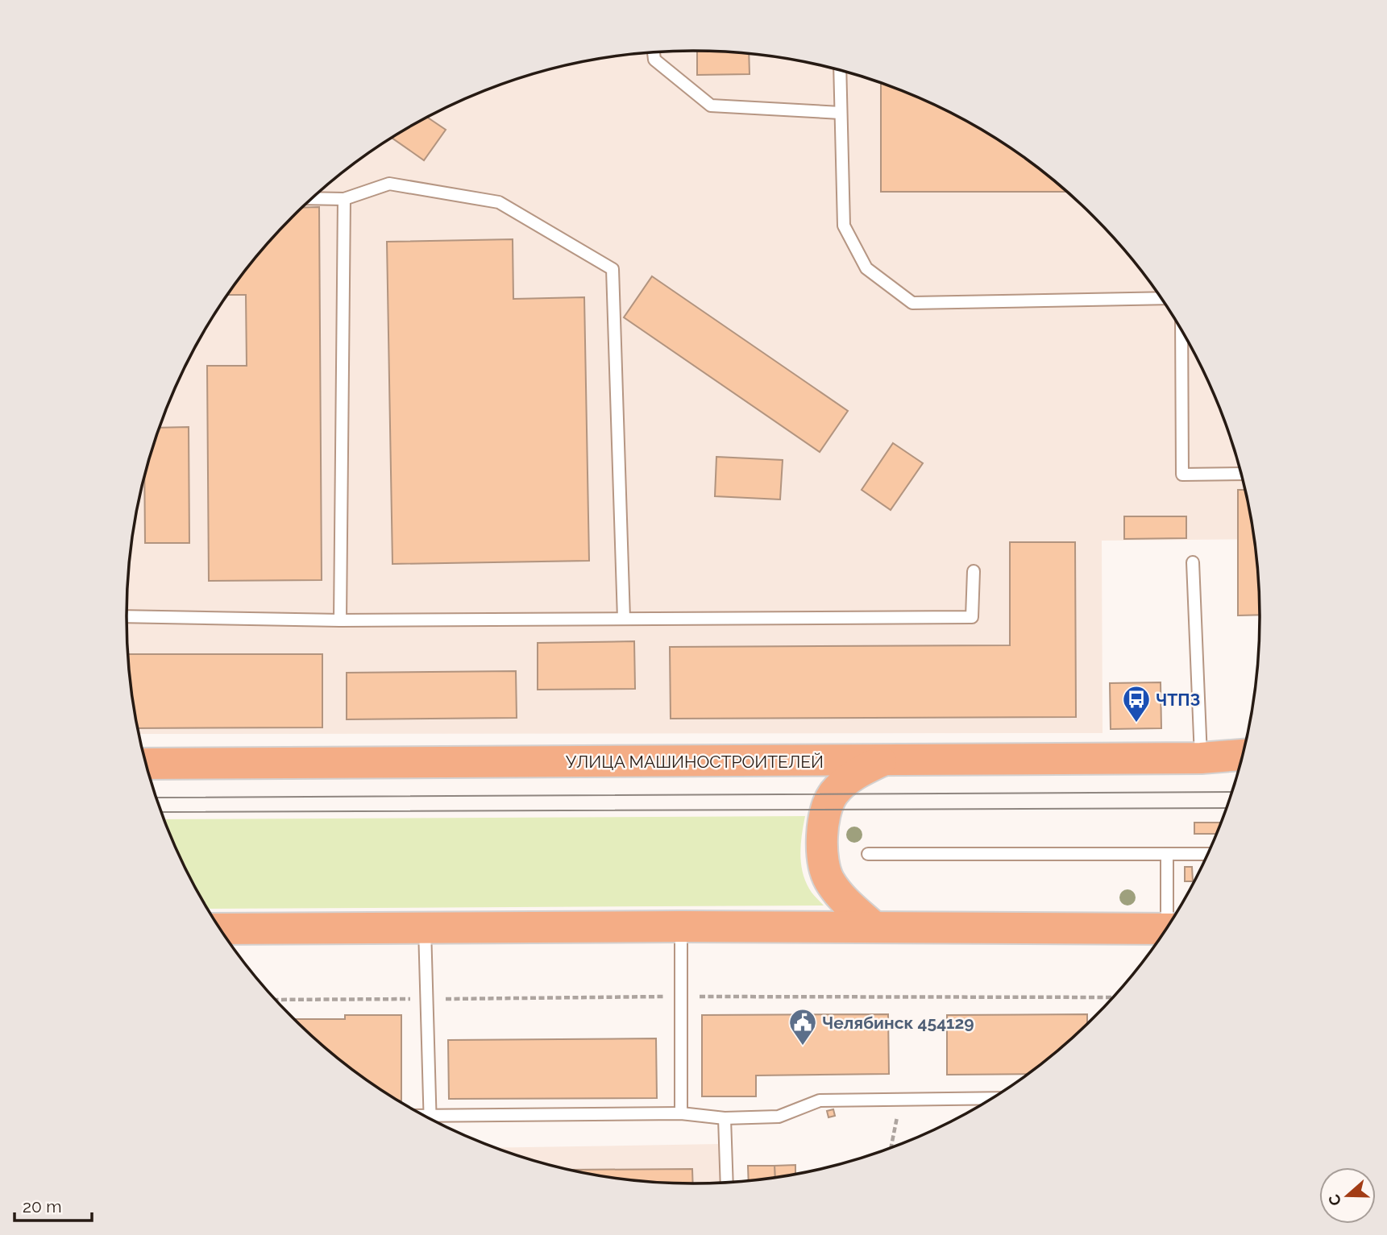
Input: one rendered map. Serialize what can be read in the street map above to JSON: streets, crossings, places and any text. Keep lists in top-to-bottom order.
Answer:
{
  "streets": {
    "main road": ["УЛИЦА МАШИНОСТРОИТЕЛЕЙ"]
  },
  "places": {
    "bus stop": ["ЧТПЗ"],
    "public building": ["Челябинск 454129"]
  },
  "scale_bar": "20 m",
  "north": "left"
}
